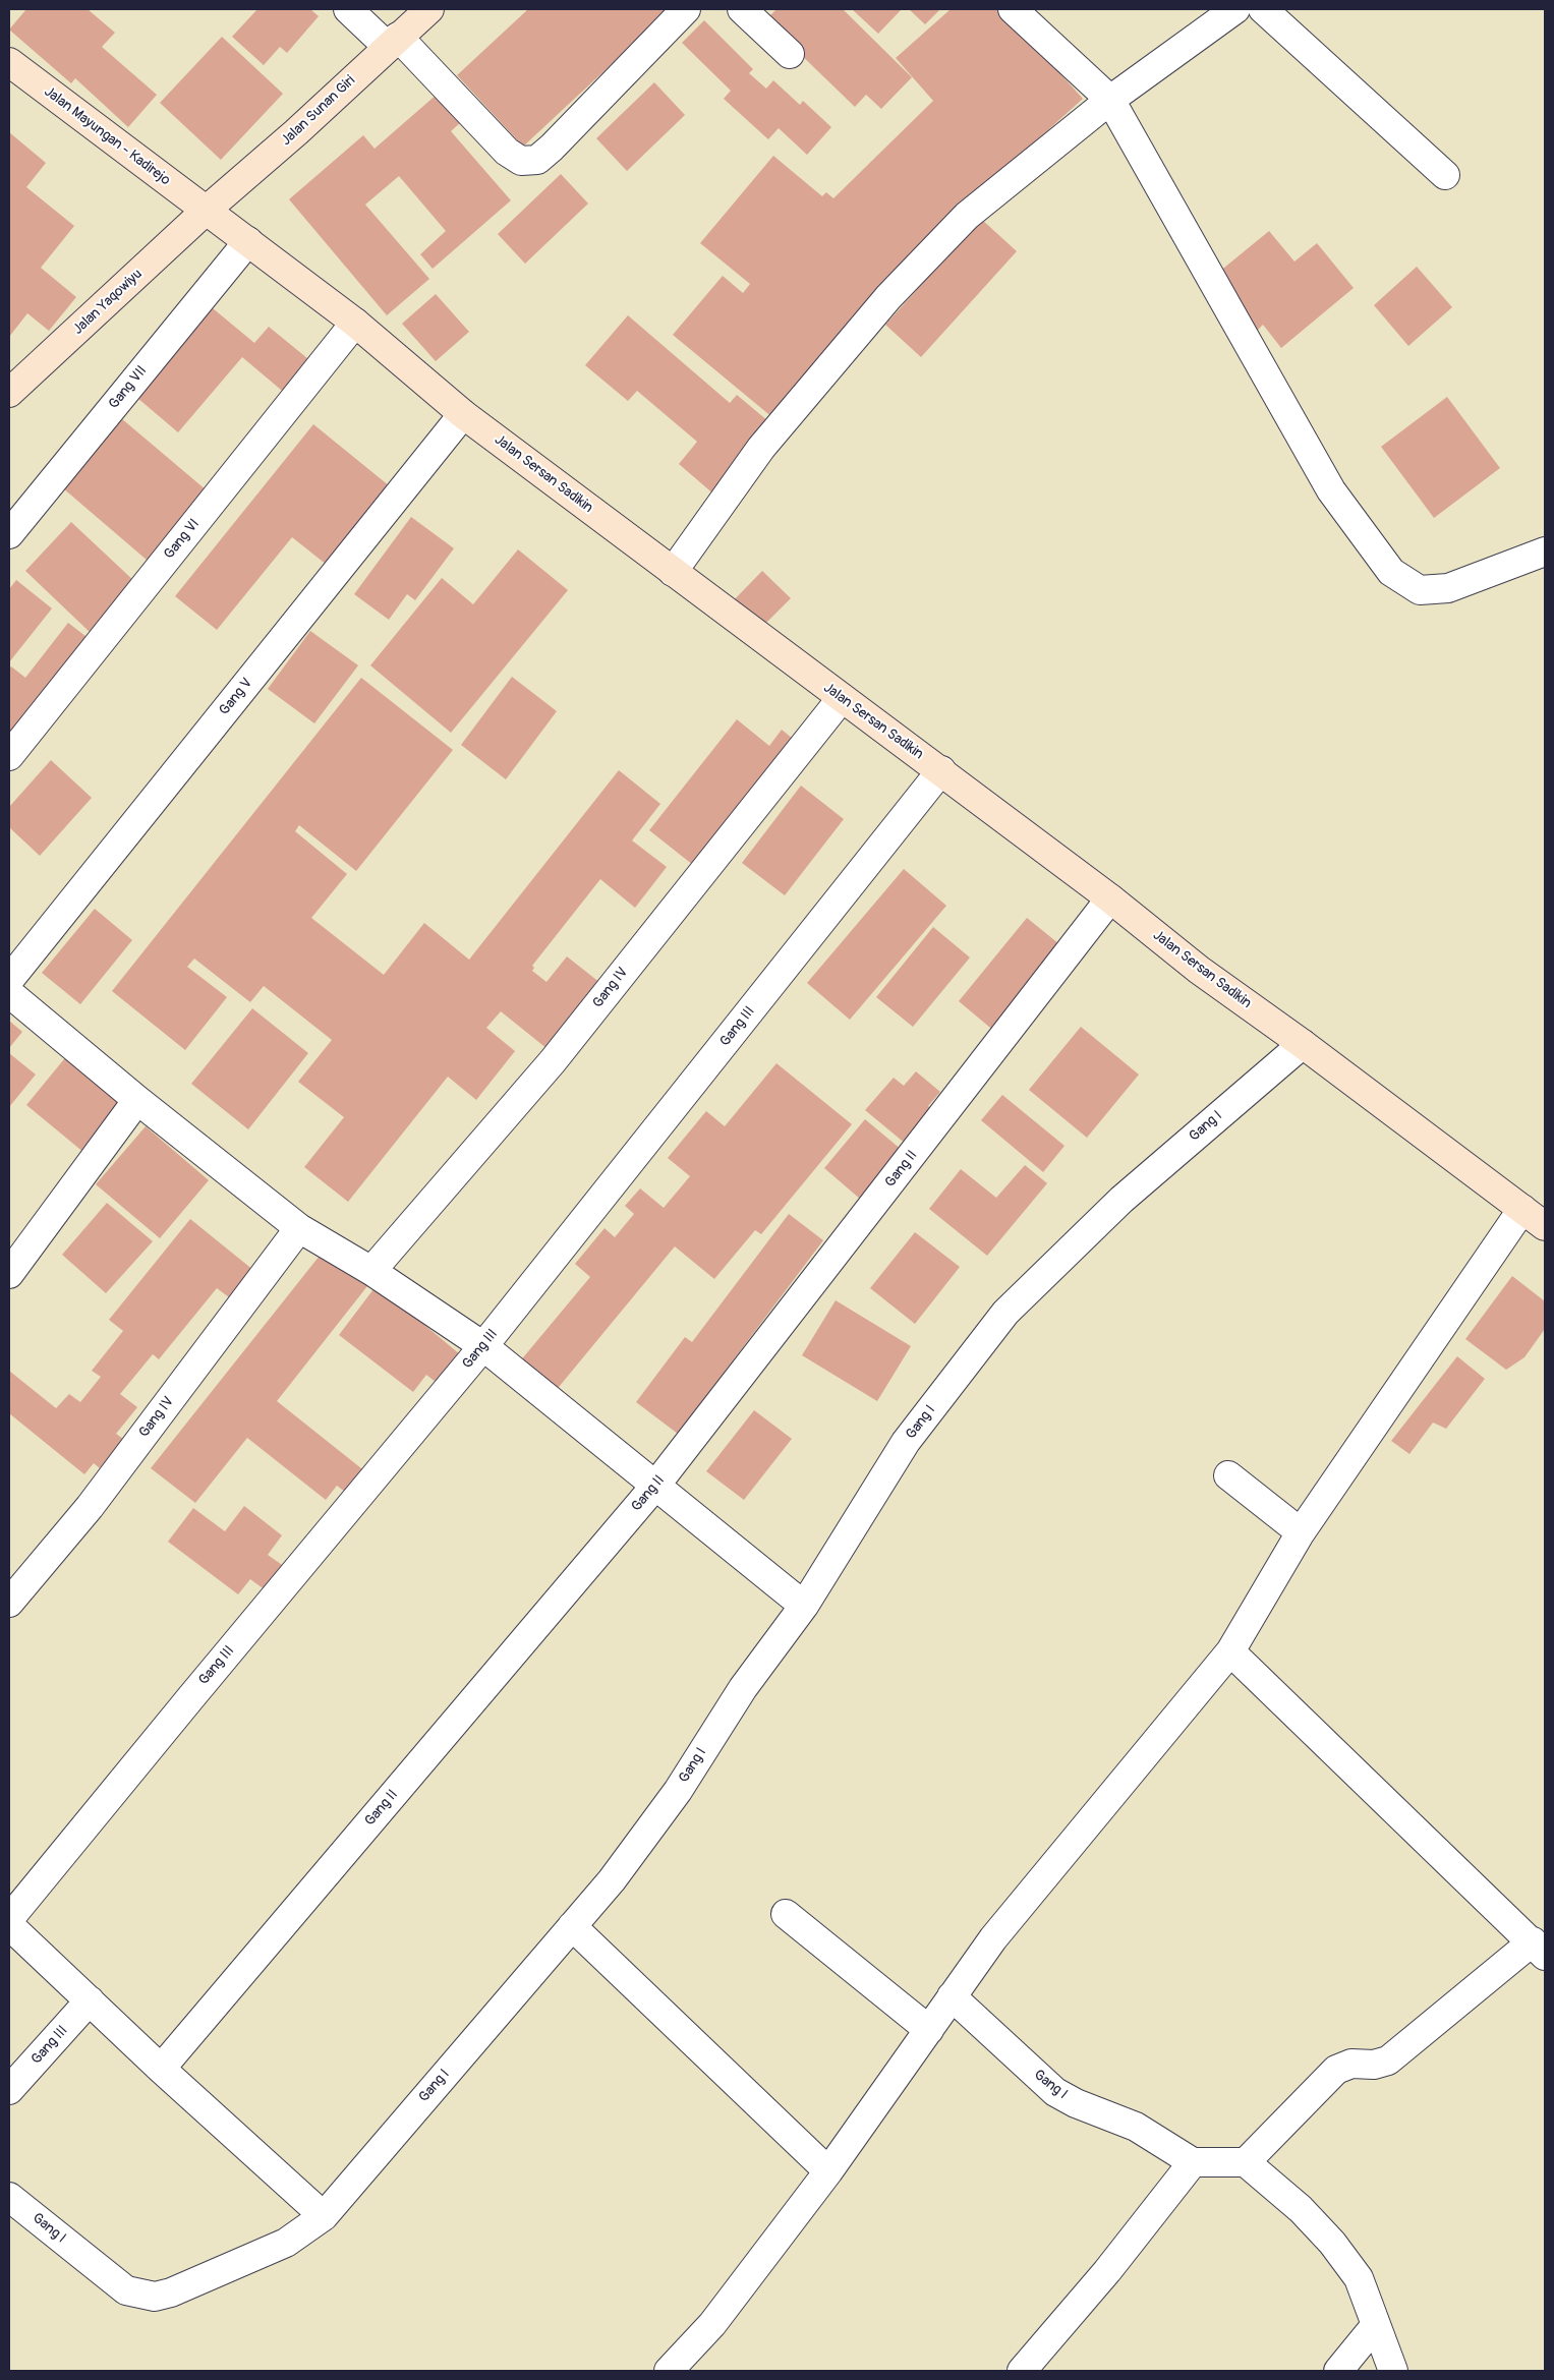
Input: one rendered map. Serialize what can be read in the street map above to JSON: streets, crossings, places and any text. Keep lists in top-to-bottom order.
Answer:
{
  "streets": {
    "main road": [
      "Jalan Sunan Giri",
      "Jalan Mayungan - Kadirejo",
      "Jalan Yaqowiyu",
      "Jalan Sersan Sadikin"
    ],
    "street": [
      "Gang VII",
      "Gang VI",
      "Gang V",
      "Gang IV",
      "Gang III",
      "Gang I",
      "Gang II"
    ]
  },
  "crossings": [
    ["Jalan Sunan Giri", "Jalan Mayungan - Kadirejo"],
    ["Jalan Sunan Giri", "Jalan Yaqowiyu"],
    ["Jalan Sunan Giri", "Jalan Sersan Sadikin"],
    ["Jalan Mayungan - Kadirejo", "Jalan Yaqowiyu"],
    ["Jalan Mayungan - Kadirejo", "Jalan Sersan Sadikin"],
    ["Jalan Yaqowiyu", "Jalan Sersan Sadikin"],
    ["Gang VII", "Jalan Sersan Sadikin"],
    ["Jalan Sersan Sadikin", "Gang VI"],
    ["Jalan Sersan Sadikin", "Gang V"],
    ["Jalan Sersan Sadikin", "Gang IV"],
    ["Jalan Sersan Sadikin", "Gang III"],
    ["Jalan Sersan Sadikin", "Gang I"],
    ["Jalan Sersan Sadikin", "Gang II"]
  ]
}
